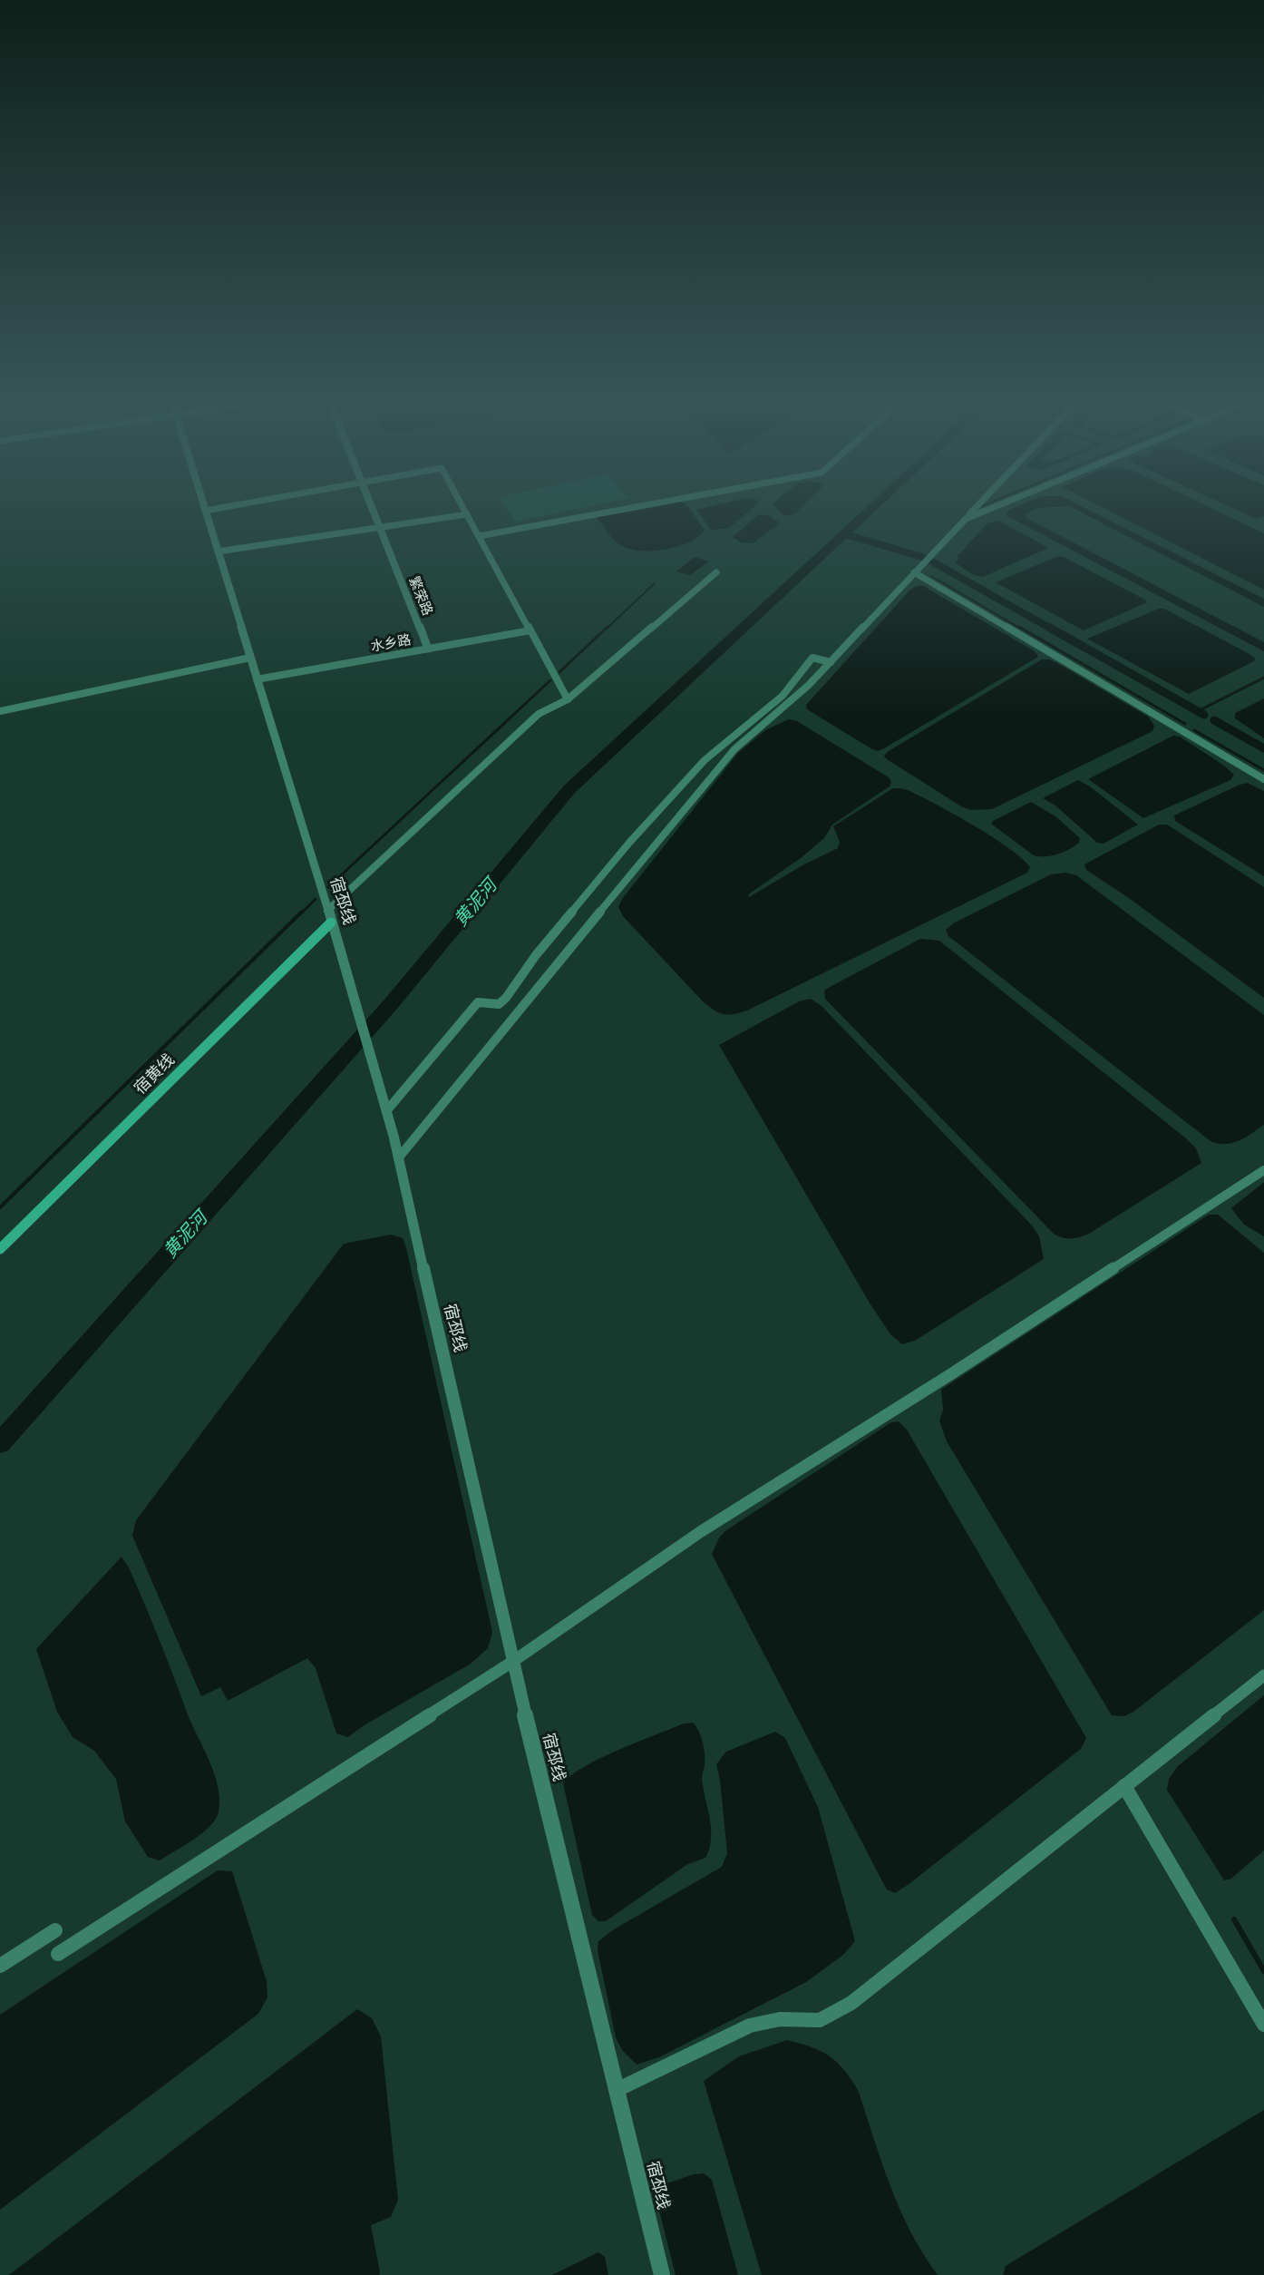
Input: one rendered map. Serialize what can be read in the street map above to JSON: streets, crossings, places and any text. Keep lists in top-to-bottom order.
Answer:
{
  "streets": {
    "main road": ["宿黄线"],
    "street": ["繁荣路", "水乡路", "宿邳线"]
  },
  "crossings": [
    ["繁荣路", "水乡路"],
    ["水乡路", "宿邳线"],
    ["宿邳线", "宿黄线"]
  ],
  "water": ["黄泥河"]
}
